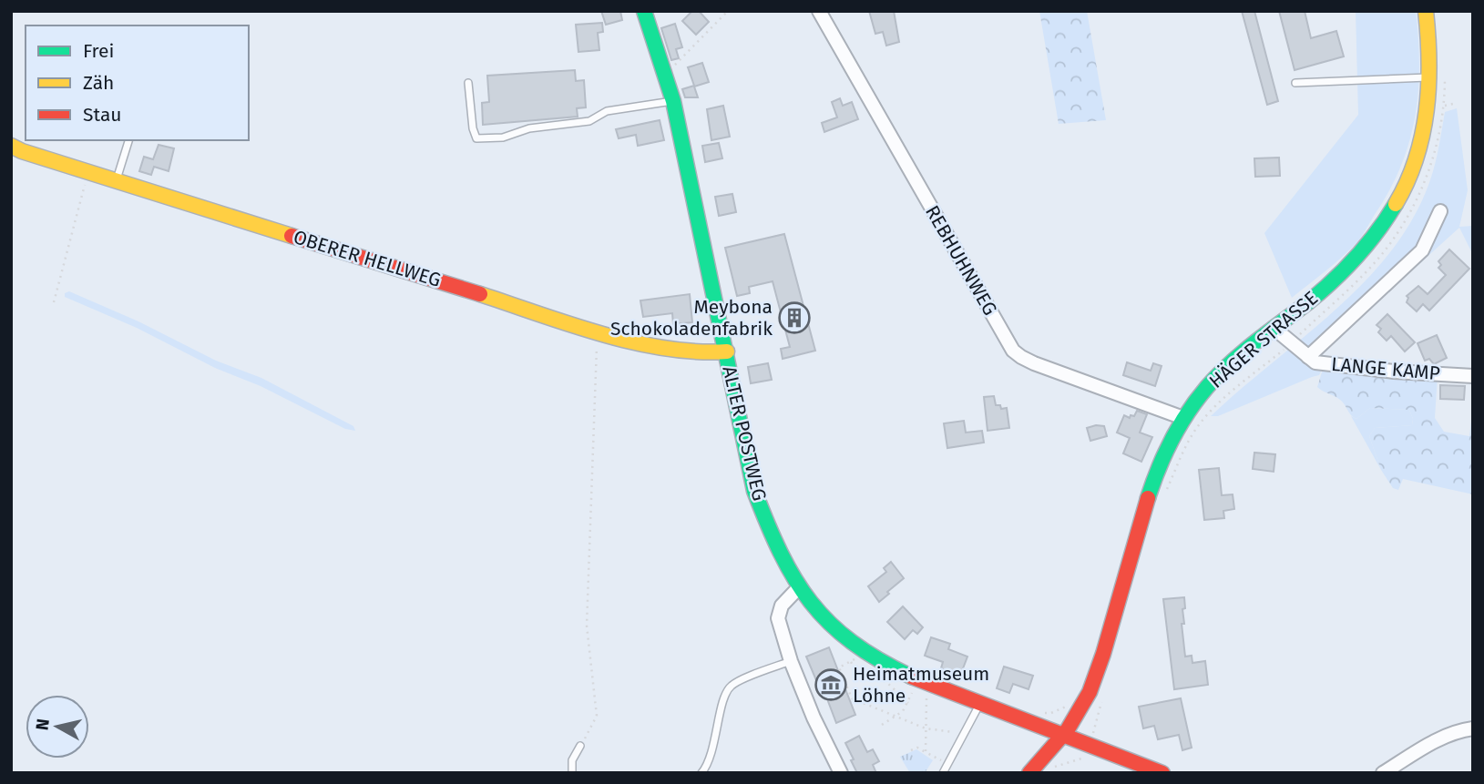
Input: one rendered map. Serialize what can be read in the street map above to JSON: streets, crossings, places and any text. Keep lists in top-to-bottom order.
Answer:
{
  "streets": {
    "street": [
      "OBERER HELLWEG",
      "REBHUHNWEG",
      "HÄGER STRASSE",
      "LANGE KAMP",
      "ALTER POSTWEG"
    ]
  },
  "crossings": [
    ["OBERER HELLWEG", "ALTER POSTWEG"],
    ["REBHUHNWEG", "HÄGER STRASSE"],
    ["HÄGER STRASSE", "LANGE KAMP"],
    ["HÄGER STRASSE", "ALTER POSTWEG"]
  ],
  "places": {
    "building": ["Meybona Schokoladenfabrik"],
    "museum": ["Heimatmuseum Löhne"]
  },
  "legend": ["Frei", "Zäh", "Stau"],
  "north": "left"
}
